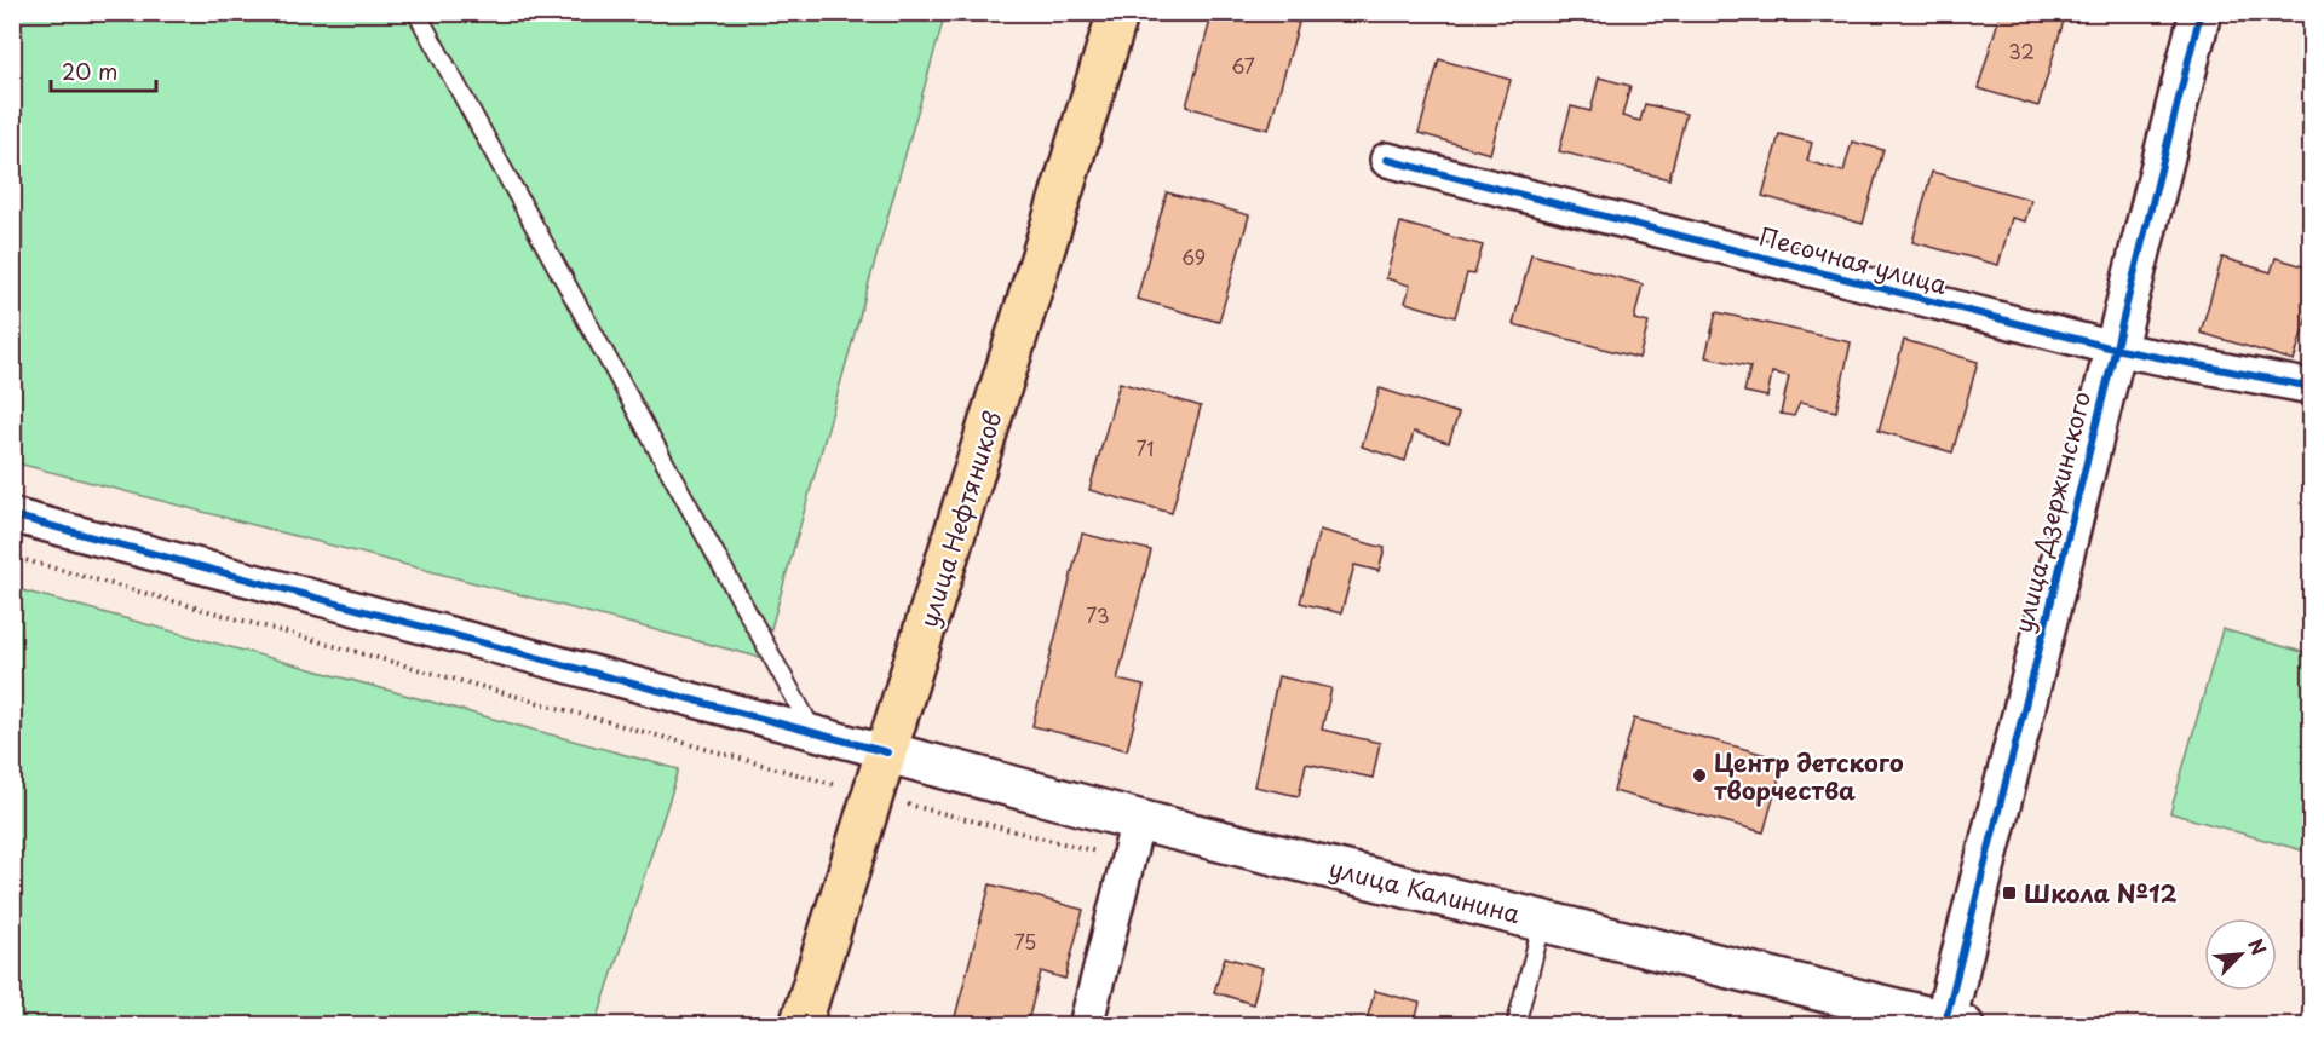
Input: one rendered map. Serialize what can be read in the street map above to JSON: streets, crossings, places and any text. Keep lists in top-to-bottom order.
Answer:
{
  "streets": {
    "main road": ["улица Дзержинского", "улица Нефтяников", "улица Калинина"],
    "street": ["Песочная улица"]
  },
  "crossings": [
    ["Песочная улица", "улица Дзержинского"],
    ["улица Дзержинского", "улица Калинина"],
    ["улица Нефтяников", "улица Калинина"]
  ],
  "places": {
    "other": ["Центр детского творчества"],
    "transit": ["Школа №12"]
  },
  "house_numbers": [
    "32",
    "67",
    "69",
    "71",
    "73",
    "75"
  ],
  "scale_bar": "20 m",
  "north": "top right"
}
